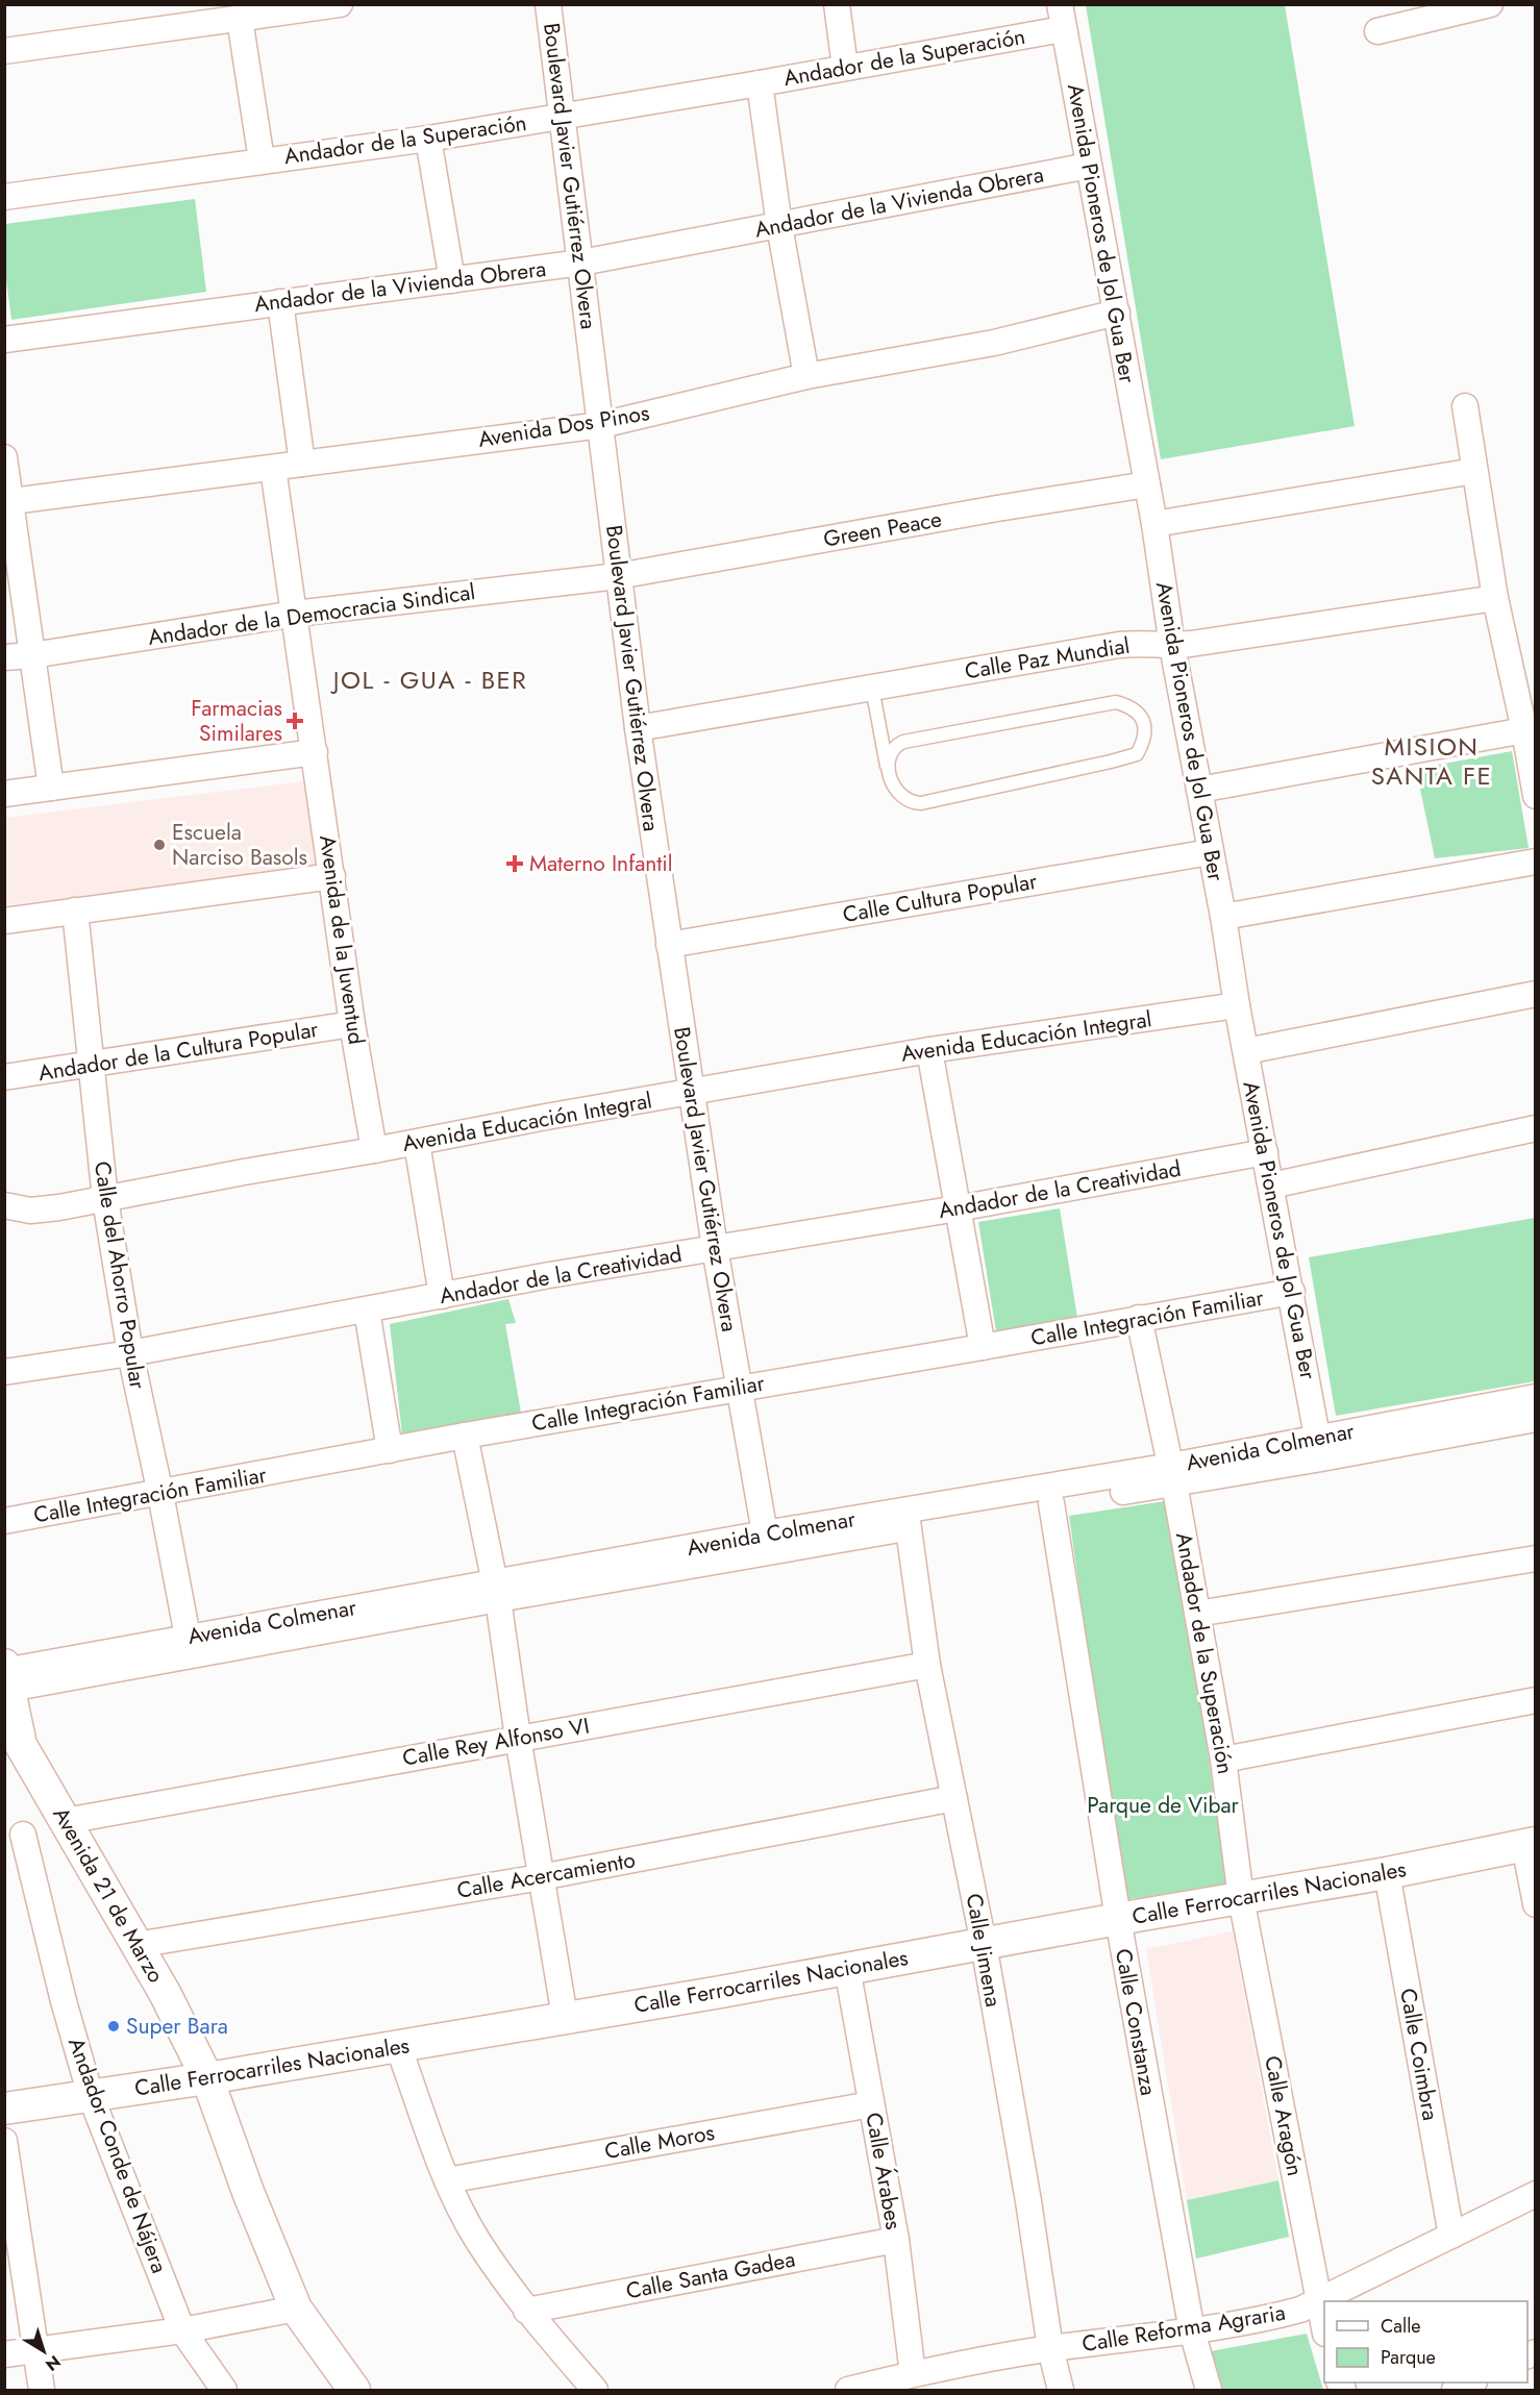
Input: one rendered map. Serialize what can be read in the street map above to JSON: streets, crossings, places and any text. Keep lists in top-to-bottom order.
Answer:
{
  "streets": {
    "street": [
      "Andador de la Superación",
      "Boulevard Javier Gutiérrez Olvera",
      "Andador de la Vivienda Obrera",
      "Avenida Pioneros de Jol Gua Ber",
      "Avenida Dos Pinos",
      "Green Peace",
      "Andador de la Democracia Sindical",
      "Calle Paz Mundial",
      "Calle Cultura Popular",
      "Avenida de la Juventud",
      "Avenida Educación Integral",
      "Andador de la Cultura Popular",
      "Andador de la Creatividad",
      "Calle del Ahorro Popular",
      "Calle Integración Familiar",
      "Avenida Colmenar",
      "Calle Rey Alfonso VI",
      "Calle Acercamiento",
      "Calle Ferrocarriles Nacionales",
      "Avenida 21 de Marzo",
      "Calle Jimena",
      "Calle Constanza",
      "Calle Coimbra",
      "Calle Aragón",
      "Calle Moros",
      "Andador Conde de Nájera",
      "Calle Árabes",
      "Calle Santa Gadea",
      "Calle Reforma Agraria"
    ]
  },
  "crossings": [
    ["Andador de la Superación", "Boulevard Javier Gutiérrez Olvera"],
    ["Andador de la Superación", "Avenida Pioneros de Jol Gua Ber"],
    ["Andador de la Superación", "Calle Integración Familiar"],
    ["Andador de la Superación", "Avenida Colmenar"],
    ["Andador de la Superación", "Calle Ferrocarriles Nacionales"],
    ["Andador de la Superación", "Calle Aragón"],
    ["Boulevard Javier Gutiérrez Olvera", "Andador de la Vivienda Obrera"],
    ["Boulevard Javier Gutiérrez Olvera", "Avenida Dos Pinos"],
    ["Boulevard Javier Gutiérrez Olvera", "Green Peace"],
    ["Boulevard Javier Gutiérrez Olvera", "Andador de la Democracia Sindical"],
    ["Boulevard Javier Gutiérrez Olvera", "Calle Paz Mundial"],
    ["Boulevard Javier Gutiérrez Olvera", "Calle Cultura Popular"],
    ["Boulevard Javier Gutiérrez Olvera", "Avenida Educación Integral"],
    ["Boulevard Javier Gutiérrez Olvera", "Andador de la Creatividad"],
    ["Boulevard Javier Gutiérrez Olvera", "Calle Integración Familiar"],
    ["Boulevard Javier Gutiérrez Olvera", "Avenida Colmenar"],
    ["Andador de la Vivienda Obrera", "Avenida Pioneros de Jol Gua Ber"],
    ["Avenida Pioneros de Jol Gua Ber", "Avenida Dos Pinos"],
    ["Avenida Pioneros de Jol Gua Ber", "Green Peace"],
    ["Avenida Pioneros de Jol Gua Ber", "Calle Paz Mundial"],
    ["Avenida Pioneros de Jol Gua Ber", "Calle Cultura Popular"],
    ["Avenida Pioneros de Jol Gua Ber", "Avenida Educación Integral"],
    ["Avenida Pioneros de Jol Gua Ber", "Andador de la Creatividad"],
    ["Avenida Pioneros de Jol Gua Ber", "Calle Integración Familiar"],
    ["Avenida Pioneros de Jol Gua Ber", "Avenida Colmenar"],
    ["Avenida Dos Pinos", "Avenida de la Juventud"],
    ["Green Peace", "Andador de la Democracia Sindical"],
    ["Andador de la Democracia Sindical", "Avenida de la Juventud"],
    ["Avenida de la Juventud", "Avenida Educación Integral"],
    ["Avenida de la Juventud", "Andador de la Cultura Popular"],
    ["Avenida Educación Integral", "Calle del Ahorro Popular"],
    ["Andador de la Cultura Popular", "Calle del Ahorro Popular"],
    ["Andador de la Creatividad", "Calle del Ahorro Popular"],
    ["Calle del Ahorro Popular", "Calle Integración Familiar"],
    ["Calle del Ahorro Popular", "Avenida Colmenar"],
    ["Avenida Colmenar", "Avenida 21 de Marzo"],
    ["Avenida Colmenar", "Calle Jimena"],
    ["Avenida Colmenar", "Calle Constanza"],
    ["Calle Rey Alfonso VI", "Avenida 21 de Marzo"],
    ["Calle Rey Alfonso VI", "Calle Jimena"],
    ["Calle Acercamiento", "Avenida 21 de Marzo"],
    ["Calle Acercamiento", "Calle Jimena"],
    ["Calle Ferrocarriles Nacionales", "Avenida 21 de Marzo"],
    ["Calle Ferrocarriles Nacionales", "Calle Jimena"],
    ["Calle Ferrocarriles Nacionales", "Calle Constanza"],
    ["Calle Ferrocarriles Nacionales", "Calle Coimbra"],
    ["Calle Ferrocarriles Nacionales", "Calle Aragón"],
    ["Calle Ferrocarriles Nacionales", "Andador Conde de Nájera"],
    ["Calle Ferrocarriles Nacionales", "Calle Árabes"],
    ["Calle Jimena", "Calle Reforma Agraria"],
    ["Calle Constanza", "Calle Reforma Agraria"],
    ["Calle Coimbra", "Calle Reforma Agraria"],
    ["Calle Aragón", "Calle Reforma Agraria"],
    ["Calle Moros", "Calle Árabes"],
    ["Calle Árabes", "Calle Santa Gadea"],
    ["Calle Árabes", "Calle Reforma Agraria"]
  ],
  "districts": ["JOL - GUA - BER", "MISION SANTA FE"],
  "parks": ["Parque de Vibar"],
  "places": {
    "health": ["Farmacias Similares", "Materno Infantil"],
    "other": ["Escuela Narciso Basols", "Super Bara"]
  },
  "legend": ["Calle", "Parque"],
  "north": "bottom right"
}
